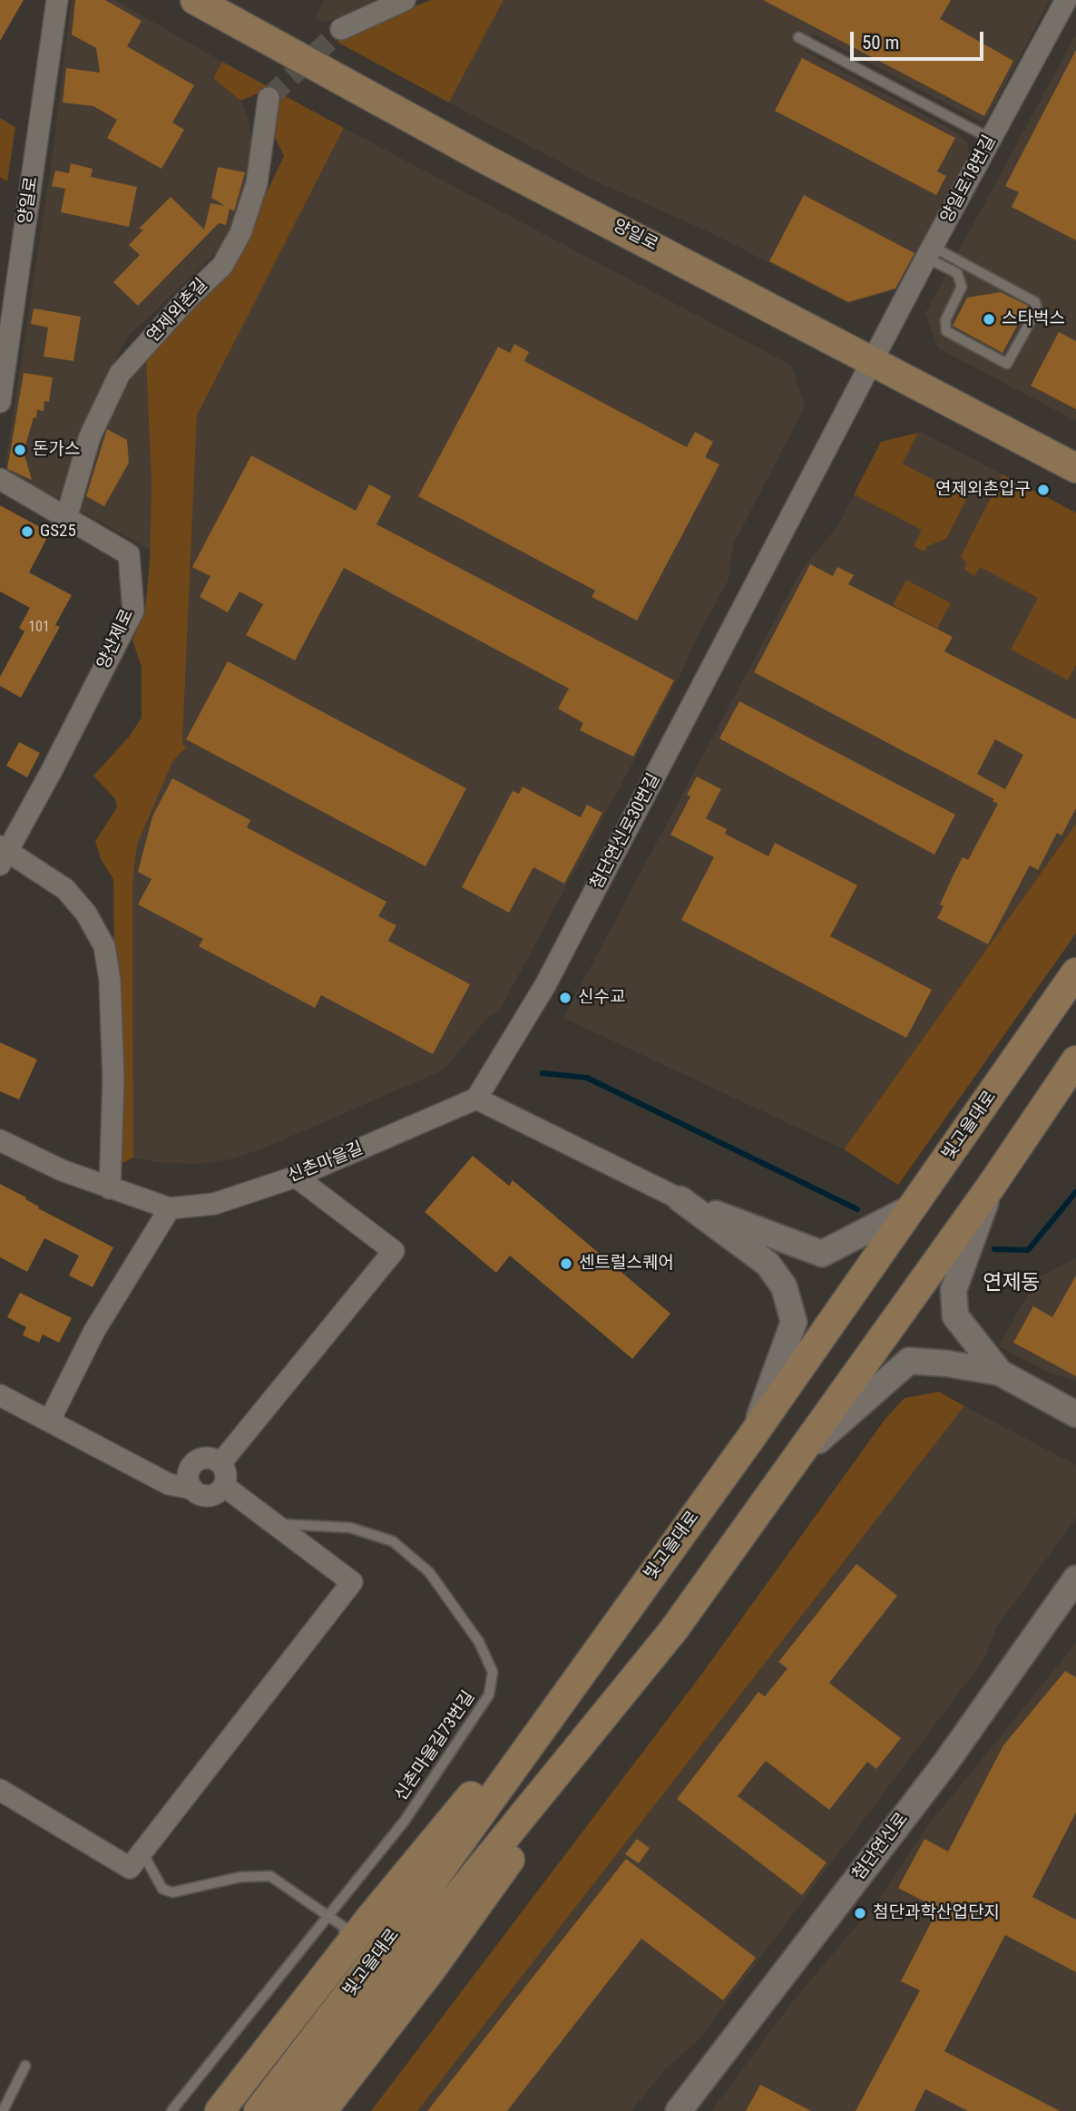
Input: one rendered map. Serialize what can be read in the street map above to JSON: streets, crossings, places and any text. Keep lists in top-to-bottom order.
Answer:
{
  "streets": {
    "main road": ["양일로", "빛고을대로"],
    "street": [
      "양일로18번길",
      "연제외촌길",
      "양산제로",
      "첨단연신로30번길",
      "신촌마을길",
      "첨단연신로"
    ],
    "lane": ["신촌마을길73번길"]
  },
  "crossings": [
    ["양일로18번길", "양일로"],
    ["양일로18번길", "첨단연신로30번길"],
    ["양일로", "첨단연신로30번길"],
    ["연제외촌길", "양산제로"],
    ["첨단연신로30번길", "신촌마을길"]
  ],
  "districts": ["연제동"],
  "places": [
    "스타벅스",
    "돈가스",
    "연제외촌입구",
    "GS25",
    "신수교",
    "센트럴스퀘어",
    "첨단과학산업단지"
  ],
  "house_numbers": ["101"],
  "scale_bar": "50 m"
}
